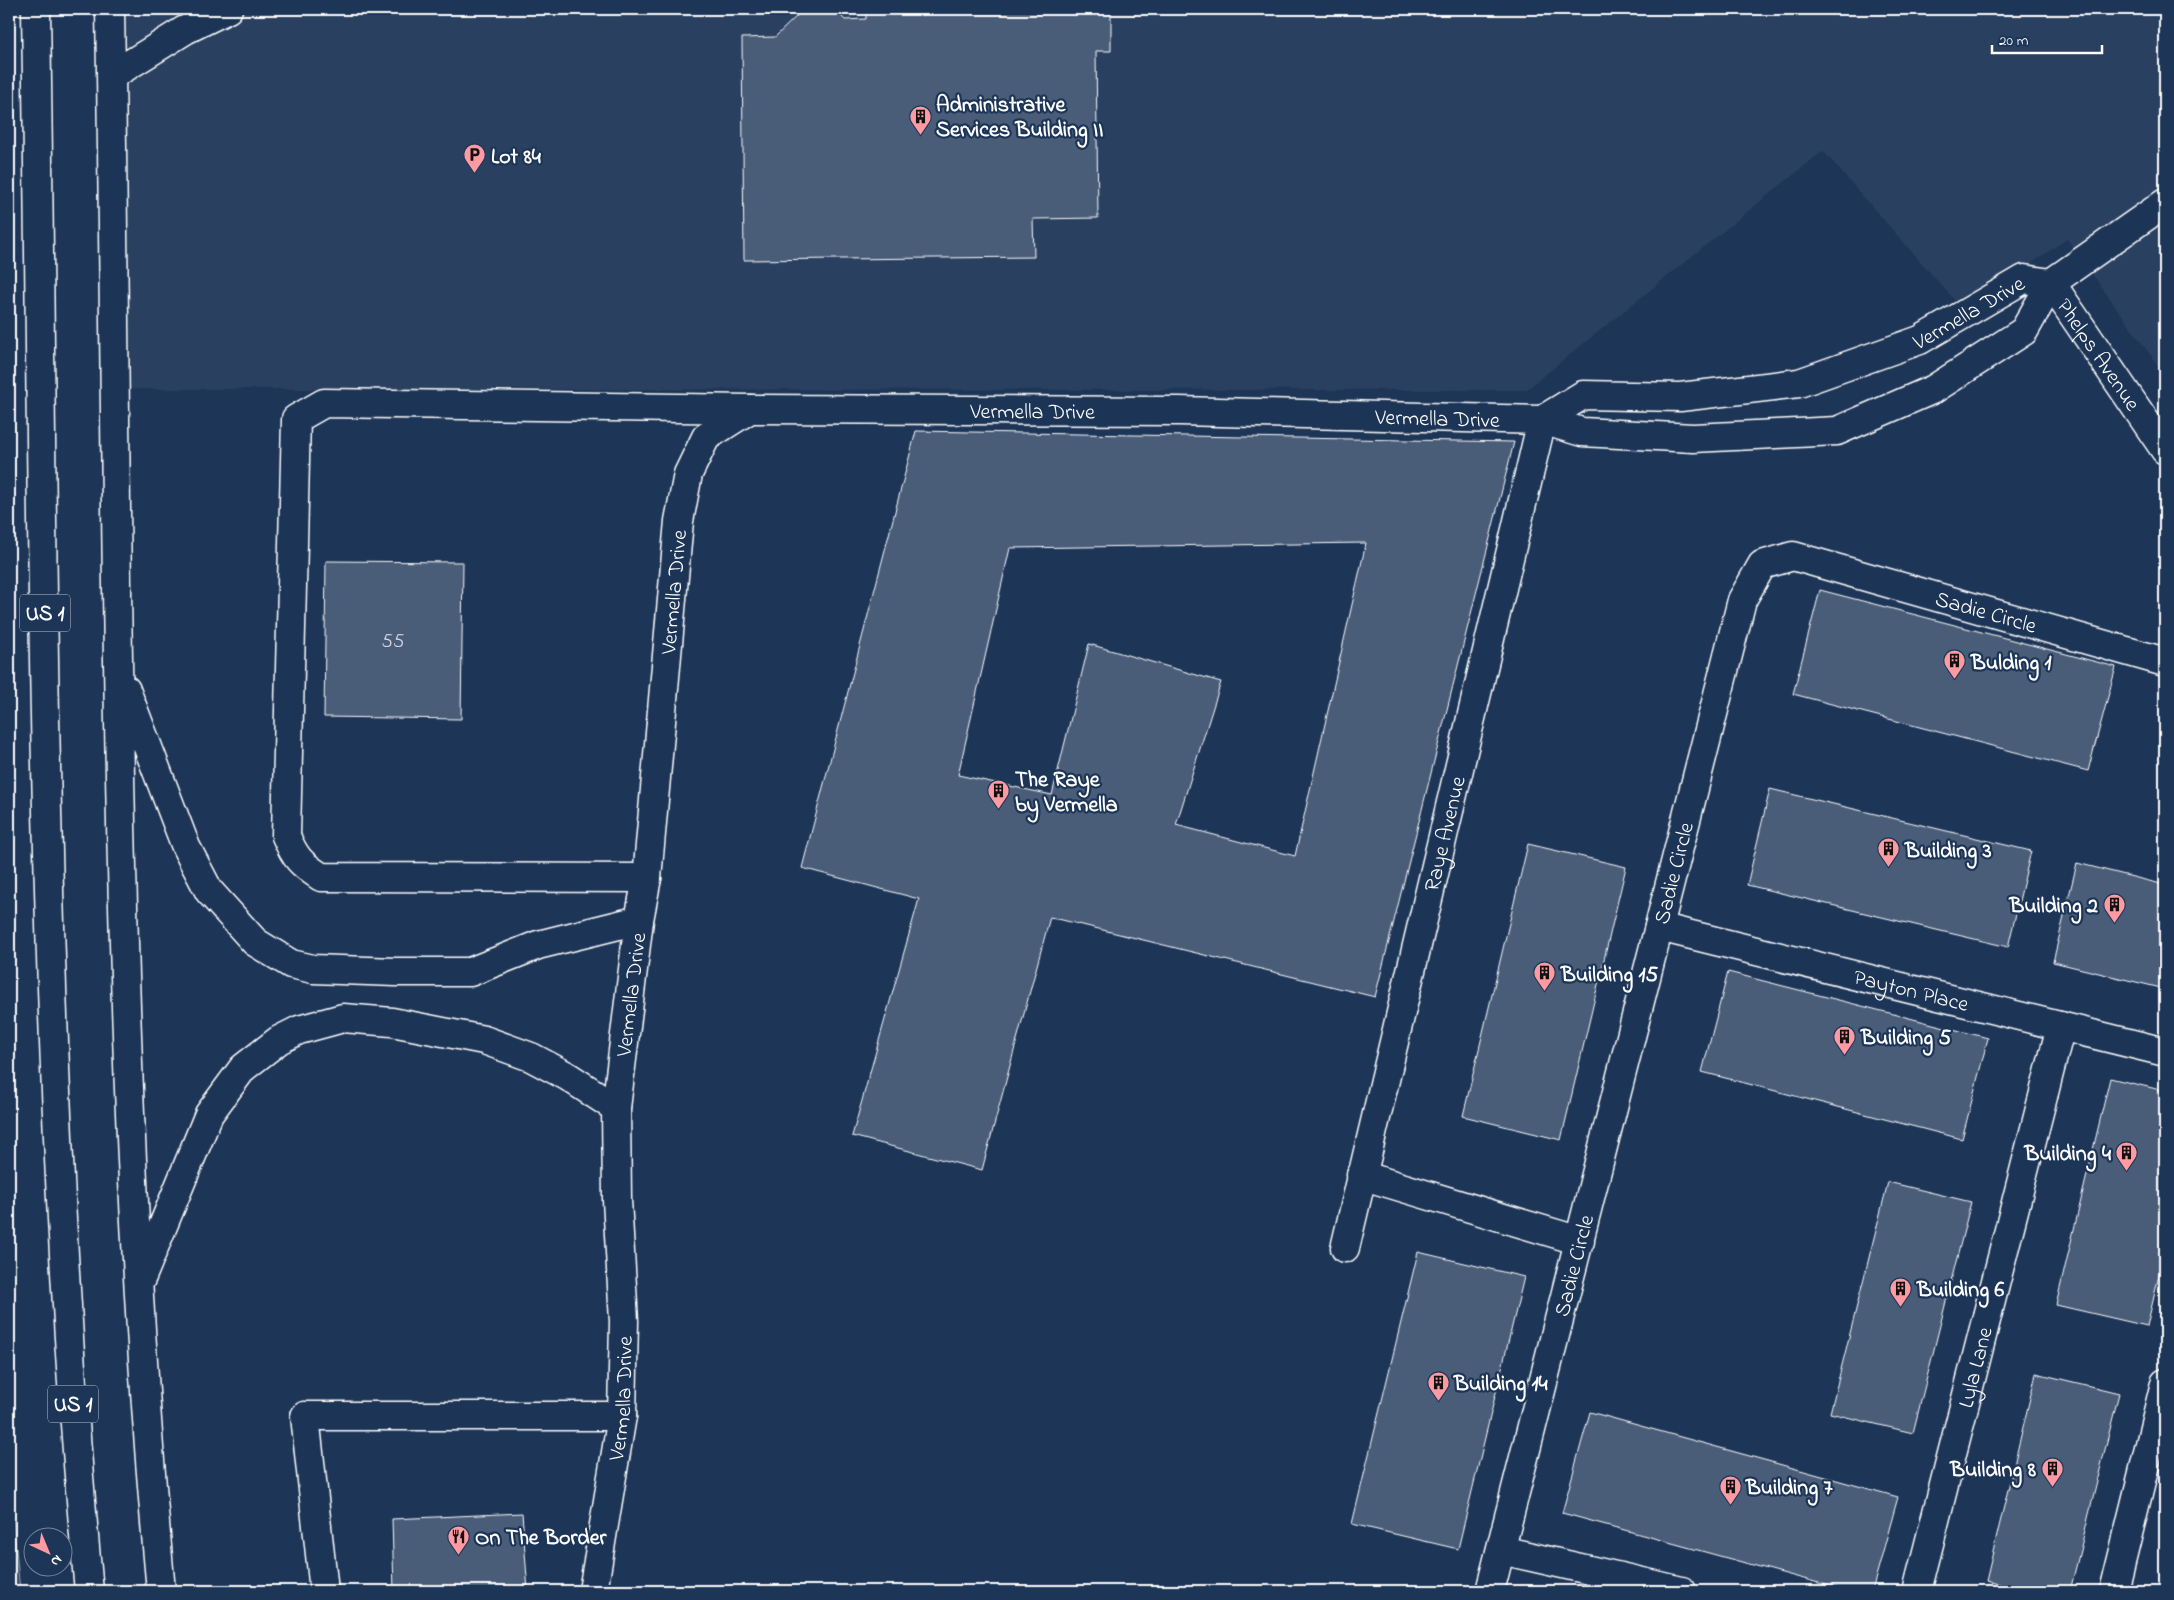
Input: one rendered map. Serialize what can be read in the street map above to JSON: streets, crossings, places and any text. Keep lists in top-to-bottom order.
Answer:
{
  "streets": {
    "main road": [
      "Vermella Drive",
      "Phelps Avenue",
      "Sadie Circle",
      "US 1",
      "Raye Avenue",
      "Payton Place",
      "Lyla Lane"
    ]
  },
  "crossings": [
    ["Vermella Drive", "Phelps Avenue"],
    ["Vermella Drive", "Raye Avenue"],
    ["Sadie Circle", "Payton Place"],
    ["Payton Place", "Lyla Lane"]
  ],
  "places": {
    "building": [
      "Administrative Services Building II",
      "Bulding 1",
      "The Raye by Vermella",
      "Building 3",
      "Building 2",
      "Building 15",
      "Building 5",
      "Building 4",
      "Building 6",
      "Building 14",
      "Building 8",
      "Building 7"
    ],
    "parking": ["Lot 84"],
    "restaurant": ["On The Border"]
  },
  "house_numbers": ["55"],
  "scale_bar": "20 m",
  "north": "bottom right"
}
